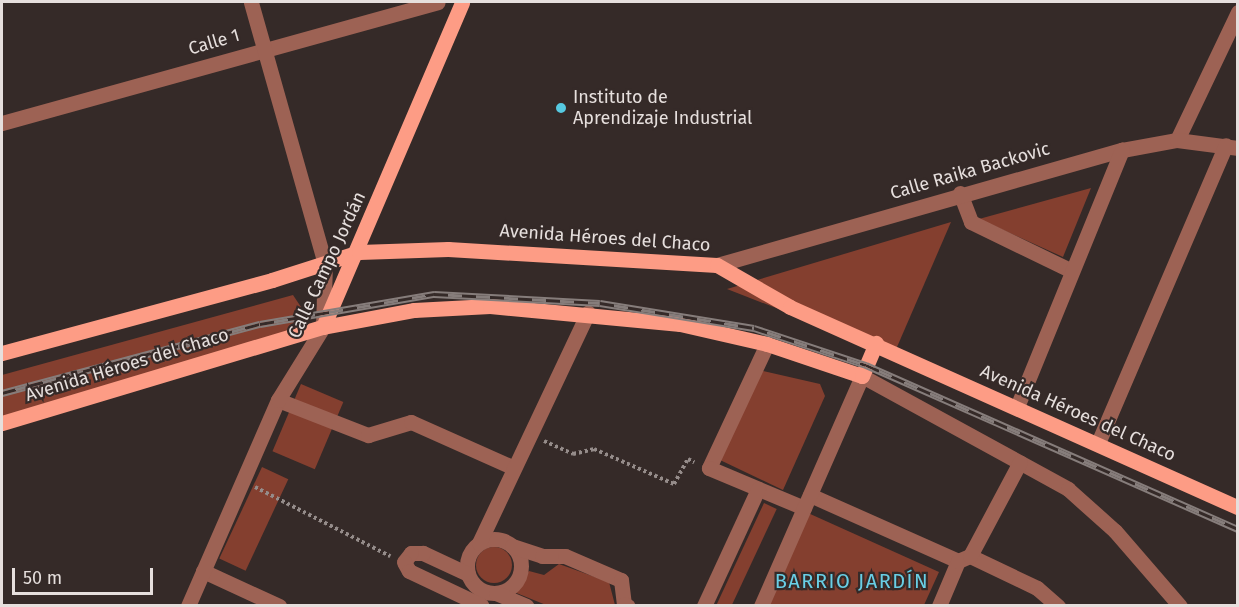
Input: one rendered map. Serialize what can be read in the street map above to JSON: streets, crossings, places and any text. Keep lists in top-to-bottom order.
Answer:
{
  "streets": {
    "main road": ["Avenida Héroes del Chaco", "Calle Campo Jordán"],
    "street": ["Calle 1", "Calle Raika Backovic"]
  },
  "crossings": [
    ["Calle Raika Backovic", "Avenida Héroes del Chaco"],
    ["Avenida Héroes del Chaco", "Calle Campo Jordán"]
  ],
  "districts": ["BARRIO JARDÍN"],
  "places": ["Instituto de Aprendizaje Industrial"],
  "scale_bar": "50 m"
}
